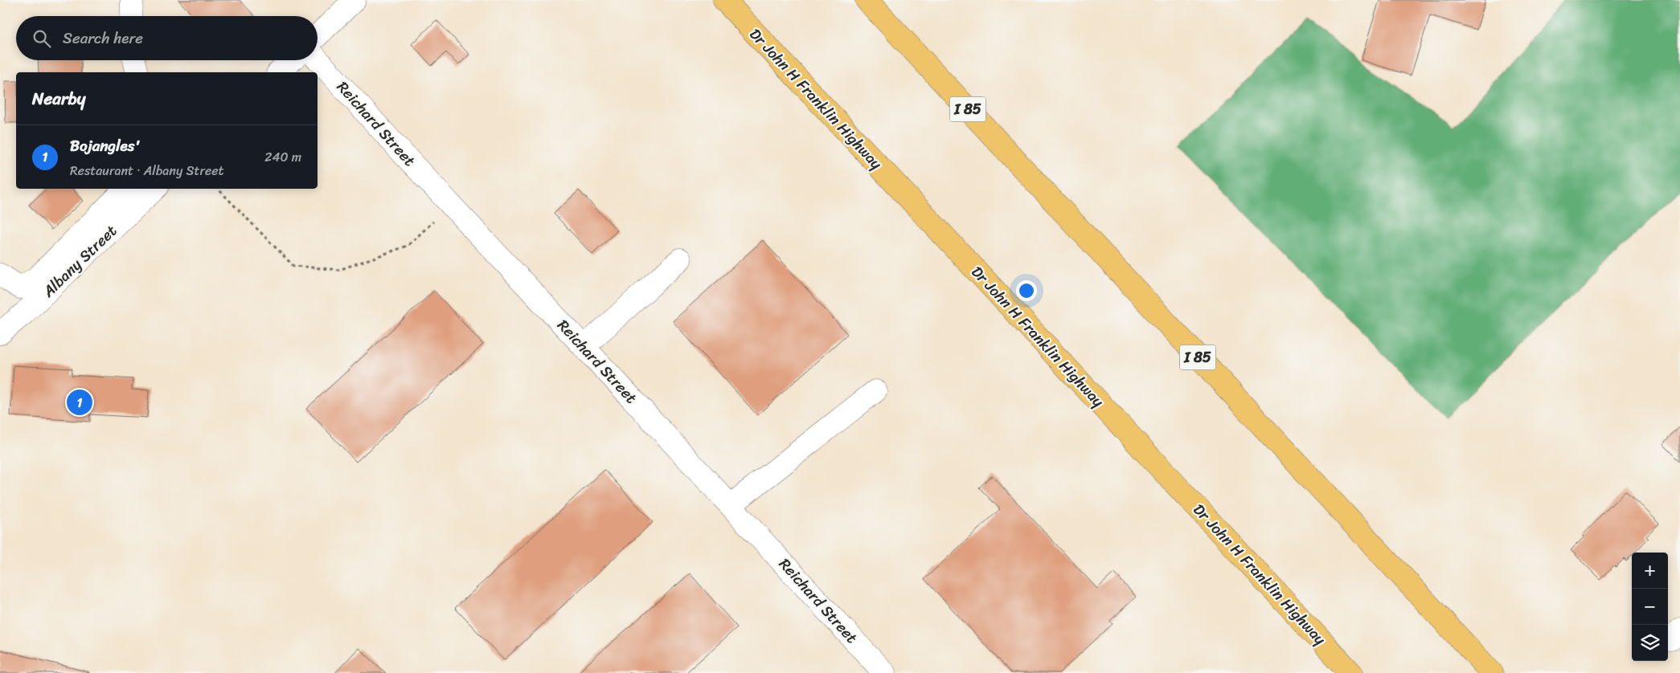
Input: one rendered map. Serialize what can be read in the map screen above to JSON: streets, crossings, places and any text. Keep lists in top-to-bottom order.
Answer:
{
  "streets": {
    "highway": ["Dr John H Franklin Highway", "I 85"],
    "street": ["Reichard Street", "Albany Street"]
  },
  "page": {
    "search": "Search here",
    "heading": "Nearby",
    "list": [
      {
        "mark": "1",
        "name": "Bojangles'",
        "note": "Restaurant · Albany Street",
        "value": "240 m"
      }
    ],
    "pins": "1",
    "map_buttons": ["+", "−"]
  }
}
